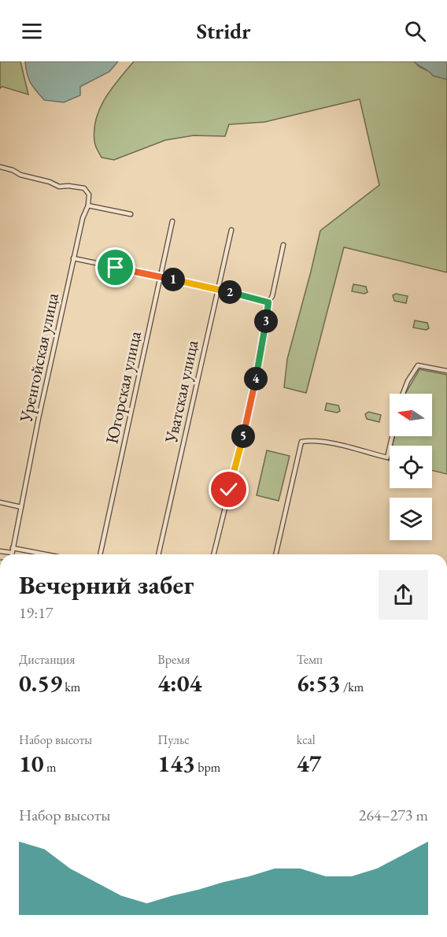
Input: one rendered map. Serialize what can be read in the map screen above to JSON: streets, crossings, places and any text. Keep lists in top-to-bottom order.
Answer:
{
  "streets": {
    "street": ["Уренгойская улица", "Югорская улица", "Уватская улица"]
  },
  "north": "left",
  "page": {
    "header": "Stridr",
    "pins": [
      "1",
      "2",
      "3",
      "4",
      "5"
    ],
    "heading": ["Вечерний забег", "19:17"],
    "stats": [
      ["Дистанция", "0.59 km"],
      ["Время", "4:04"],
      ["Темп", "6:53 /km"],
      ["Набор высоты", "10 m"],
      ["Пульс", "143 bpm"],
      ["kcal", "47"]
    ],
    "chart": ["Набор высоты", "264–273 m"]
  }
}
